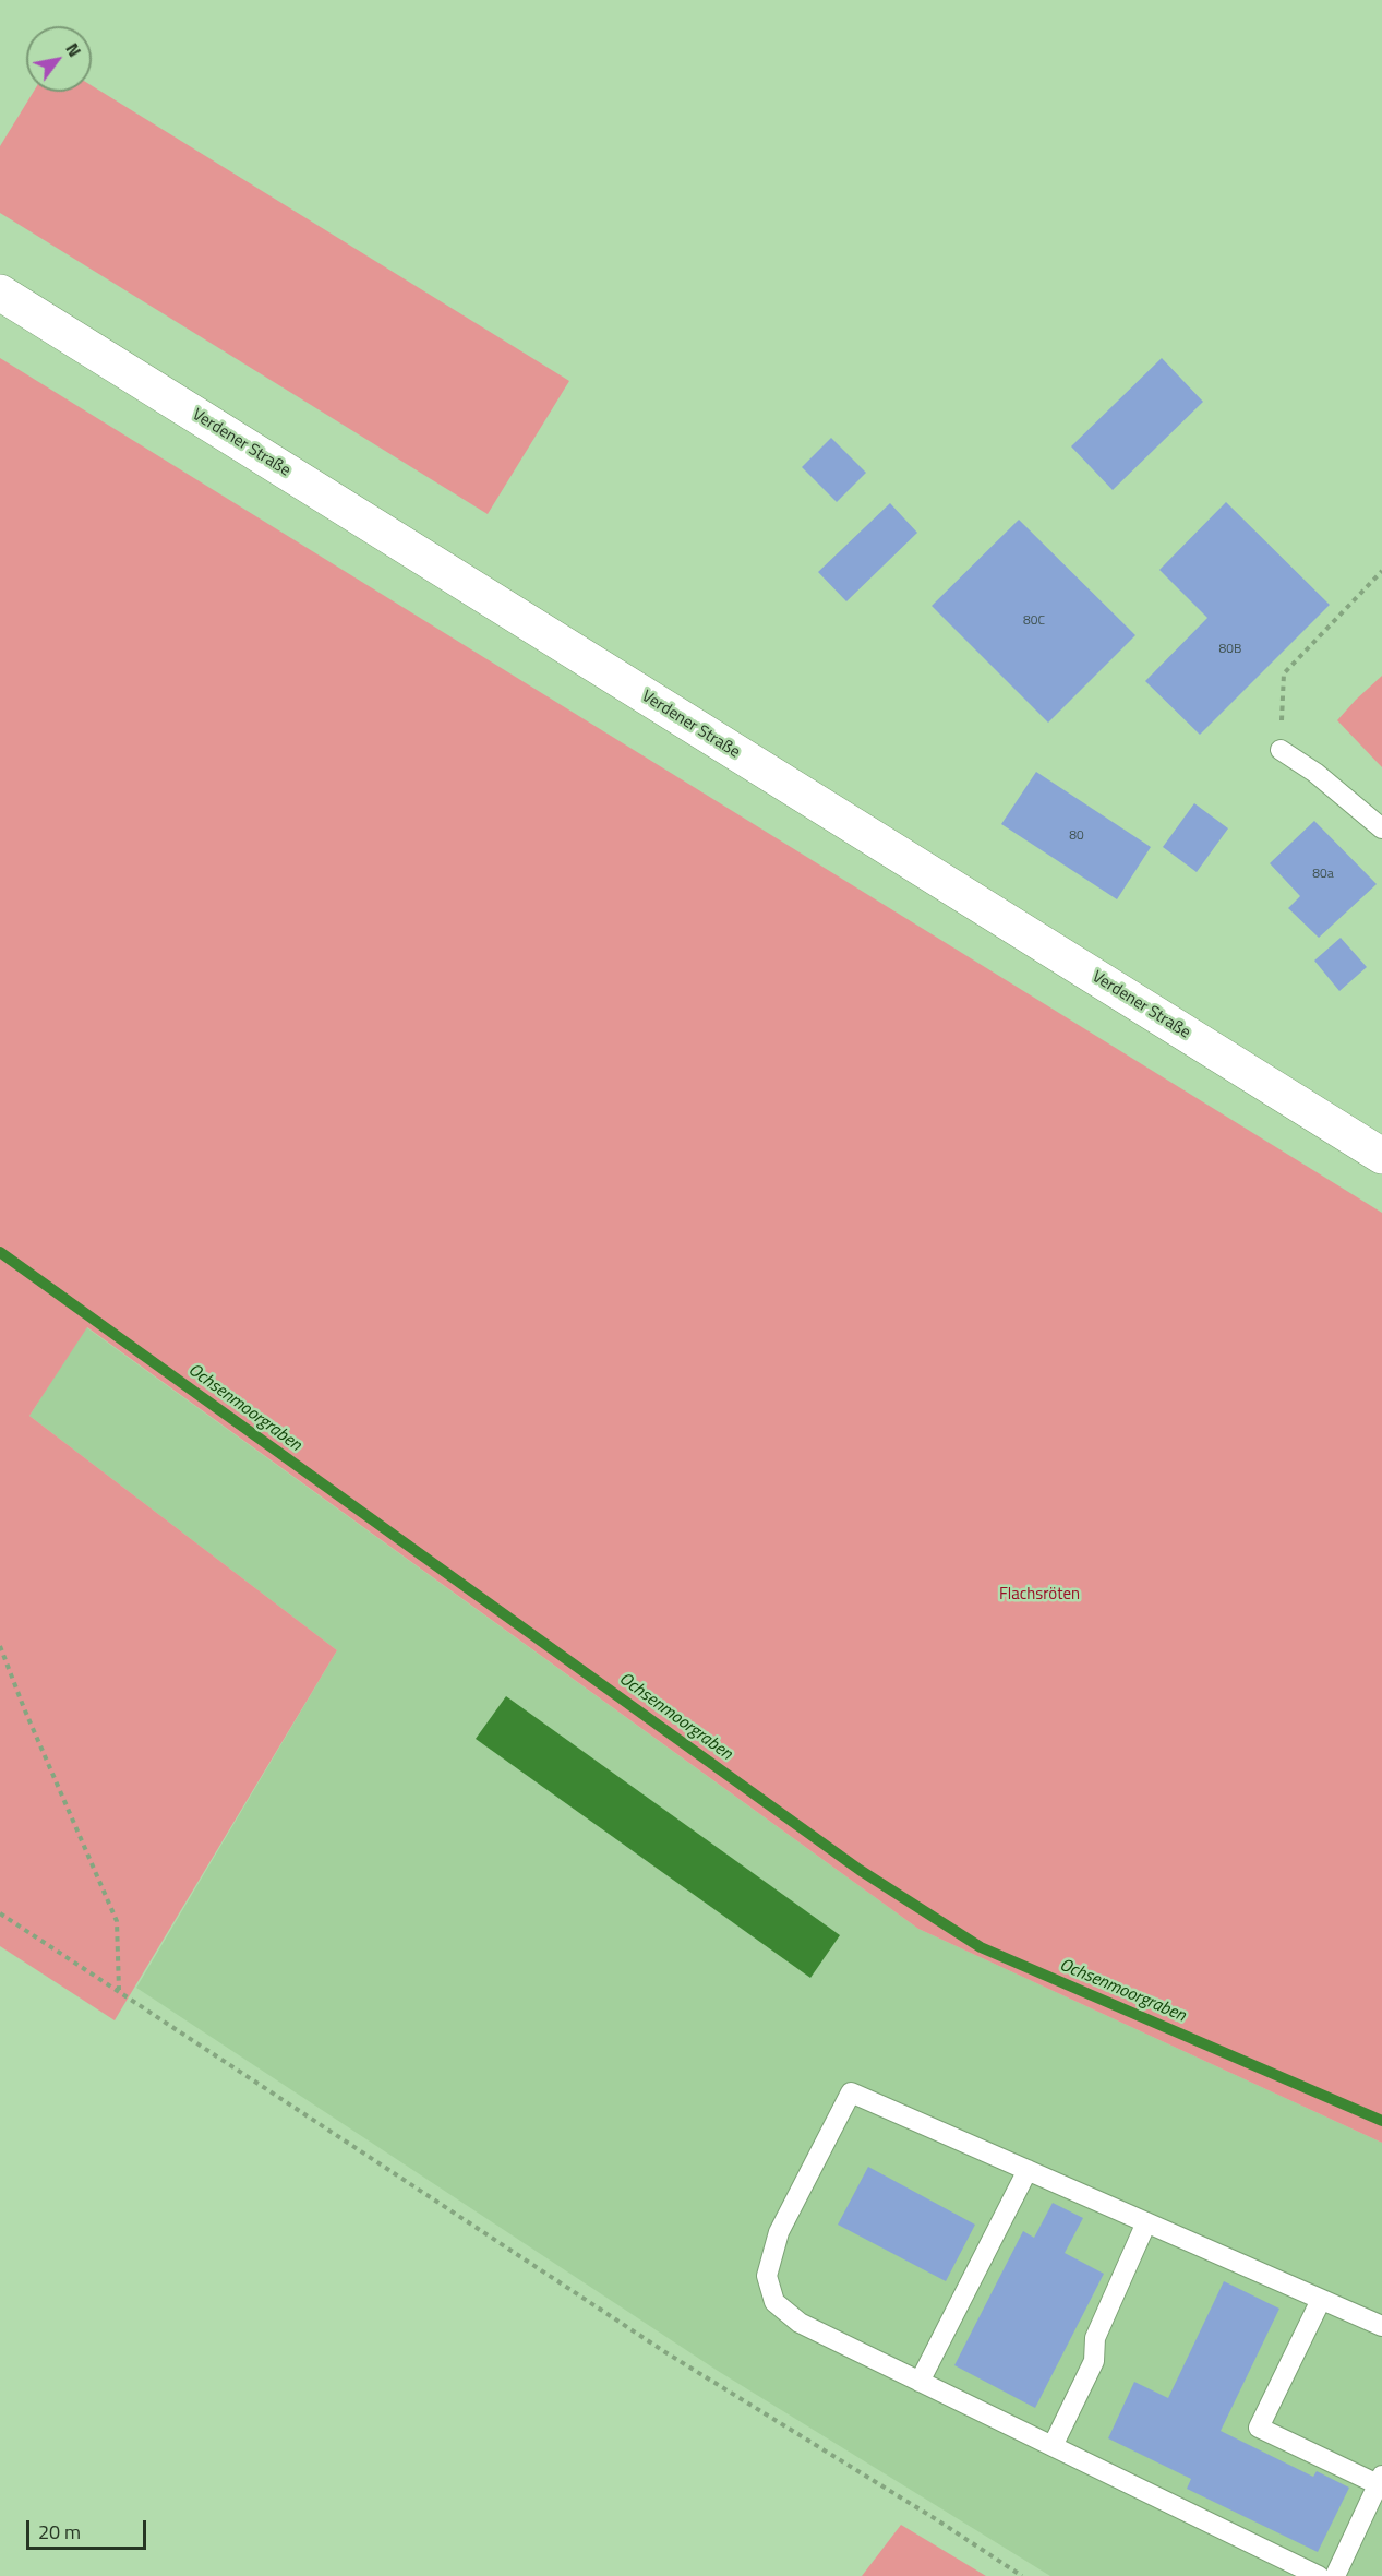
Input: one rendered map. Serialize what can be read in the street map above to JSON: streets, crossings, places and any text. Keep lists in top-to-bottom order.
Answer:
{
  "streets": {
    "main road": ["Verdener Straße"]
  },
  "water": ["Ochsenmoorgraben"],
  "parks": ["Flachsröten"],
  "house_numbers": [
    "80C",
    "80B",
    "80",
    "80a"
  ],
  "scale_bar": "20 m",
  "north": "top right"
}
